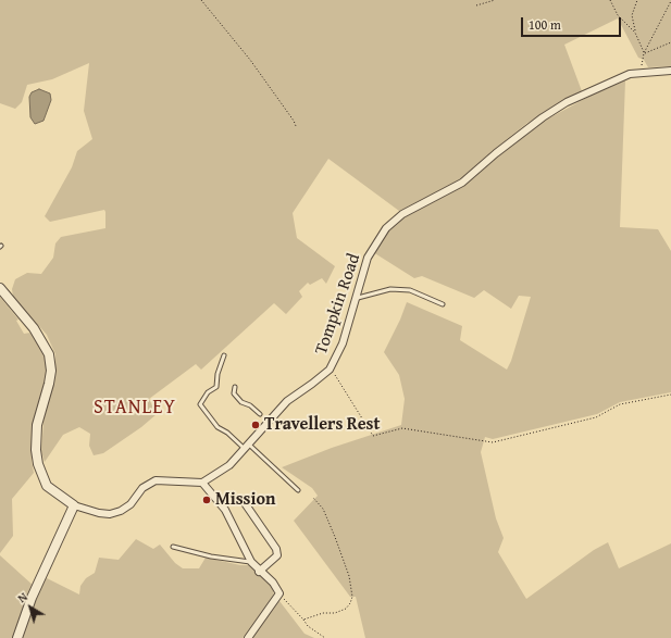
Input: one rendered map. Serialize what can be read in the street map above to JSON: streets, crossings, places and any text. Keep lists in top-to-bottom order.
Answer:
{
  "streets": {
    "street": ["Tompkin Road"]
  },
  "districts": ["STANLEY"],
  "places": ["Travellers Rest", "Mission"],
  "scale_bar": "100 m",
  "north": "top left"
}
